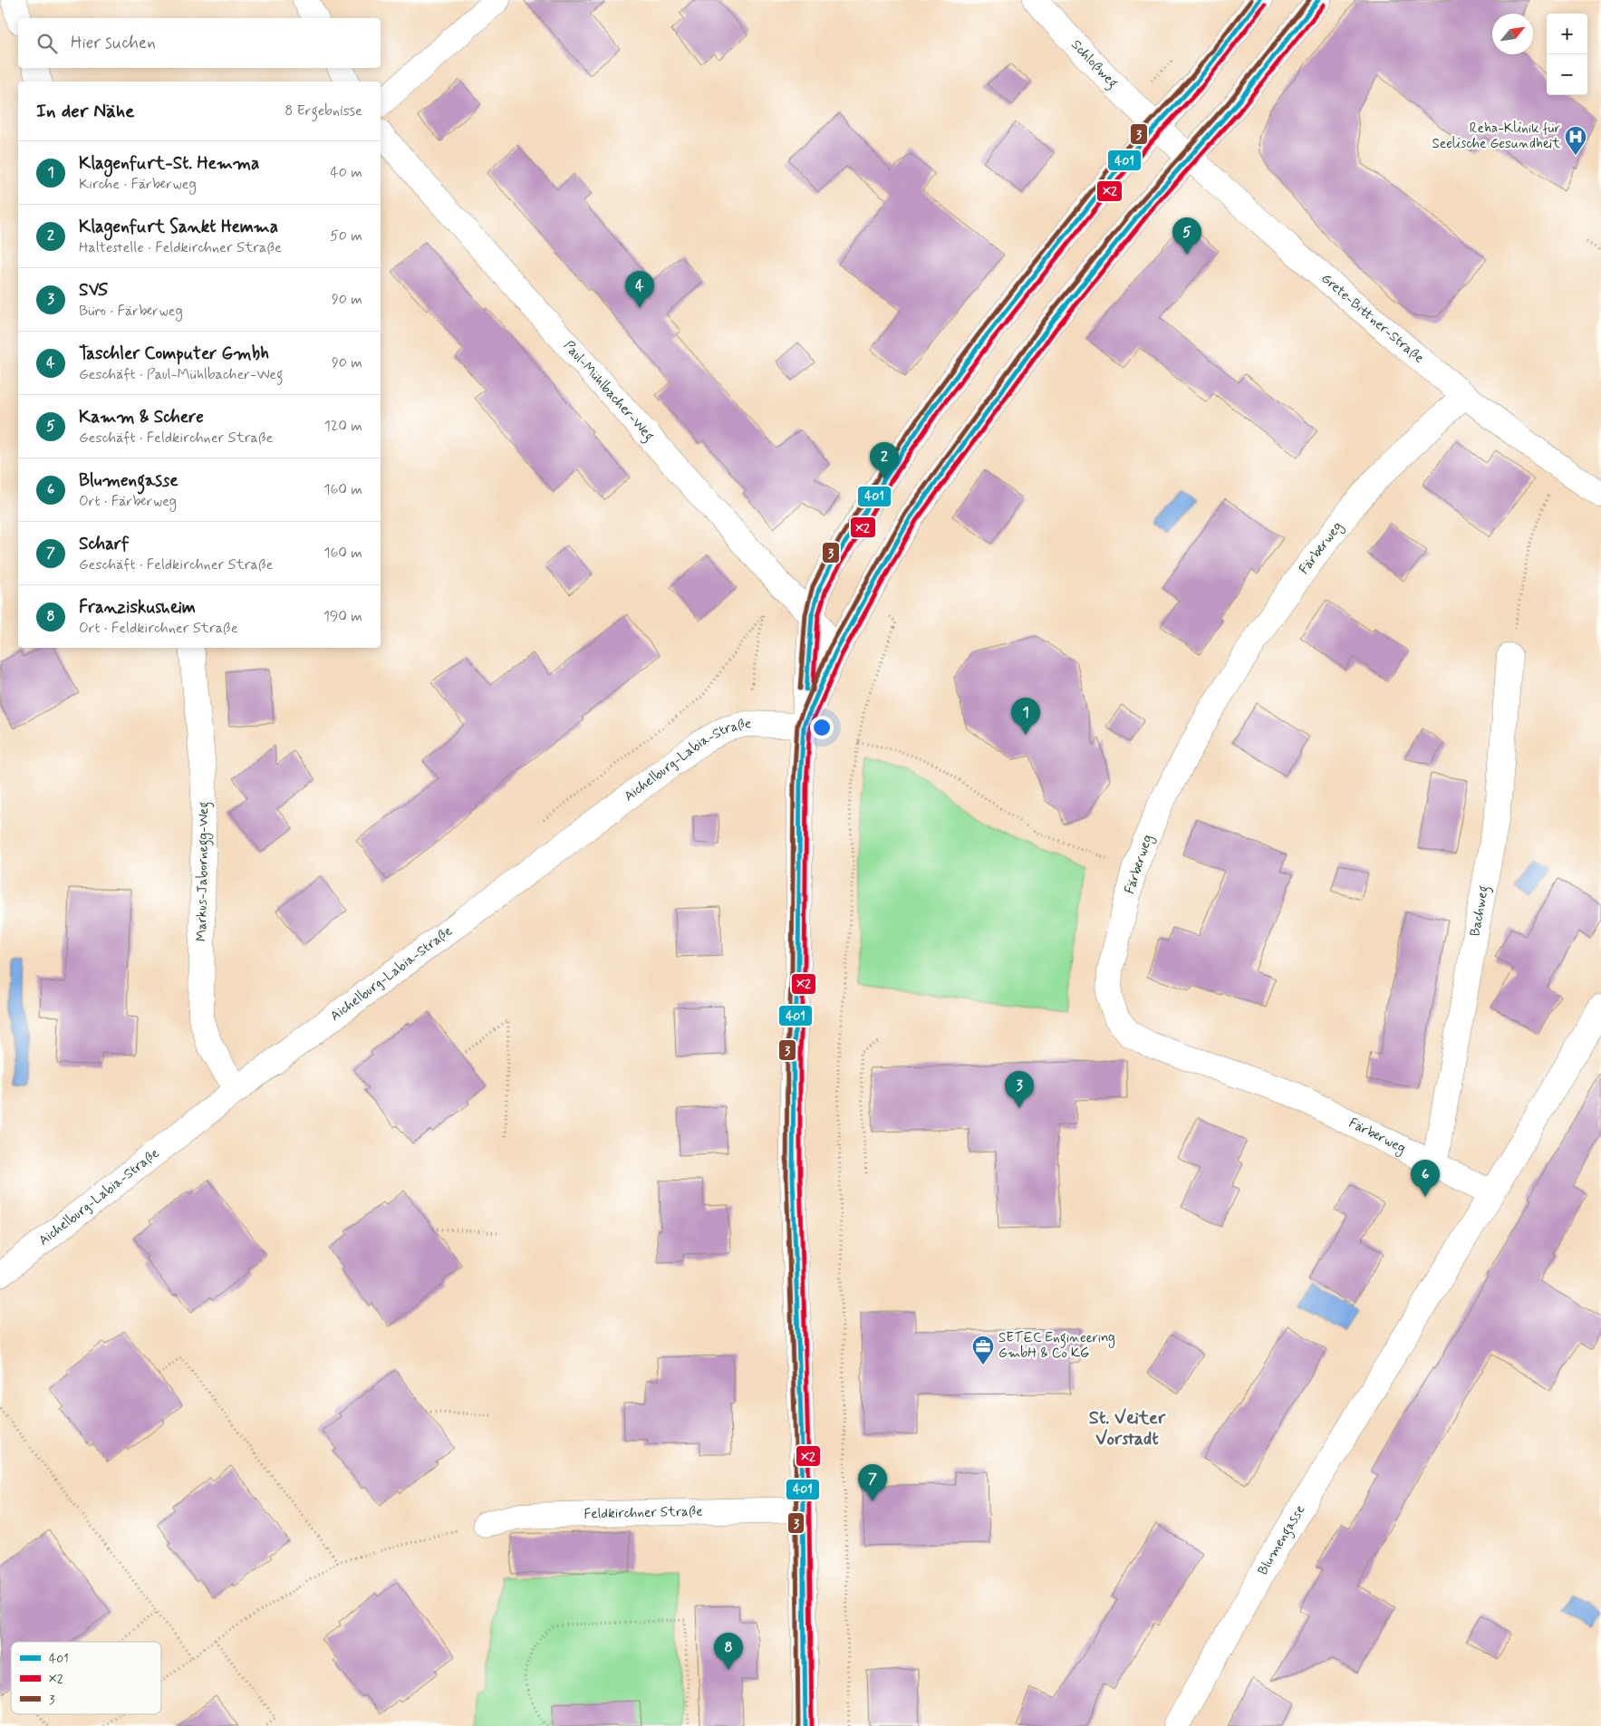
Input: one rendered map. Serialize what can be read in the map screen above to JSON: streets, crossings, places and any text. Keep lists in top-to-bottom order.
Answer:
{
  "streets": {
    "street": [
      "Schloßweg",
      "Grete-Bittner-Straße",
      "Paul-Mühlbacher-Weg",
      "Färberweg",
      "Aichelburg-Labia-Straße",
      "Markus-Jabornegg-Weg",
      "Bachweg",
      "Feldkirchner Straße",
      "Blumengasse"
    ]
  },
  "crossings": [
    ["Schloßweg", "Grete-Bittner-Straße"],
    ["Grete-Bittner-Straße", "Färberweg"],
    ["Färberweg", "Bachweg"],
    ["Färberweg", "Blumengasse"],
    ["Aichelburg-Labia-Straße", "Markus-Jabornegg-Weg"]
  ],
  "districts": ["St. Veiter Vorstadt"],
  "places": {
    "hospital": ["Reha-Klinik für Seelische Gesundheit"],
    "office": ["SETEC Engineering GmbH & Co KG"]
  },
  "lines": ["transit line 401", "transit line 3", "transit line X2"],
  "legend": ["401", "X2", "3"],
  "north": "top right",
  "page": {
    "map_buttons": ["+", "−"],
    "search": "Hier suchen",
    "heading": ["In der Nähe", "8 Ergebnisse"],
    "list": [
      {
        "mark": "1",
        "name": "Klagenfurt-St. Hemma",
        "note": "Kirche · Färberweg",
        "value": "40 m"
      },
      {
        "mark": "2",
        "name": "Klagenfurt Sankt Hemma",
        "note": "Haltestelle · Feldkirchner Straße",
        "value": "50 m"
      },
      {
        "mark": "3",
        "name": "SVS",
        "note": "Büro · Färberweg",
        "value": "90 m"
      },
      {
        "mark": "4",
        "name": "Taschler Computer Gmbh",
        "note": "Geschäft · Paul-Mühlbacher-Weg",
        "value": "90 m"
      },
      {
        "mark": "5",
        "name": "Kamm & Schere",
        "note": "Geschäft · Feldkirchner Straße",
        "value": "120 m"
      },
      {
        "mark": "6",
        "name": "Blumengasse",
        "note": "Ort · Färberweg",
        "value": "160 m"
      },
      {
        "mark": "7",
        "name": "Scharf",
        "note": "Geschäft · Feldkirchner Straße",
        "value": "160 m"
      },
      {
        "mark": "8",
        "name": "Franziskusheim",
        "note": "Ort · Feldkirchner Straße",
        "value": "190 m"
      }
    ],
    "pins": [
      "5",
      "4",
      "2",
      "1",
      "3",
      "6",
      "7",
      "8"
    ]
  }
}
